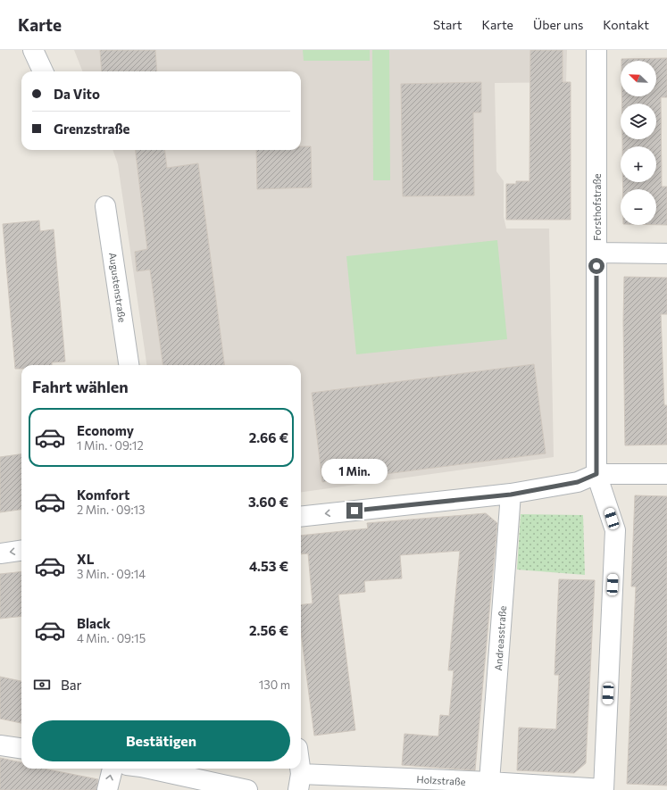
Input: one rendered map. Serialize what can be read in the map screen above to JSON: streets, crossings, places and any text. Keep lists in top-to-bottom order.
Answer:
{
  "streets": {
    "street": [
      "Forsthofstraße",
      "Augustenstraße",
      "Andreasstraße",
      "Holzstraße"
    ]
  },
  "crossings": [
    ["Forsthofstraße", "Holzstraße"],
    ["Andreasstraße", "Holzstraße"]
  ],
  "north": "top left",
  "page": {
    "header": "Karte",
    "nav": [
      "Start",
      "Karte",
      "Über uns",
      "Kontakt"
    ],
    "map_buttons": ["+", "−"],
    "banner": ["Da Vito", "Grenzstraße"],
    "heading": "Fahrt wählen",
    "list": [
      {
        "name": "Economy",
        "note": "1 Min. · 09:12",
        "value": "2.66 €"
      },
      {
        "name": "Komfort",
        "note": "2 Min. · 09:13",
        "value": "3.60 €"
      },
      {
        "name": "XL",
        "note": "3 Min. · 09:14",
        "value": "4.53 €"
      },
      {
        "name": "Black",
        "note": "4 Min. · 09:15",
        "value": "2.56 €"
      }
    ],
    "bubble": "1 Min.",
    "pay": ["Bar", "130 m"],
    "buttons": "Bestätigen"
  }
}
